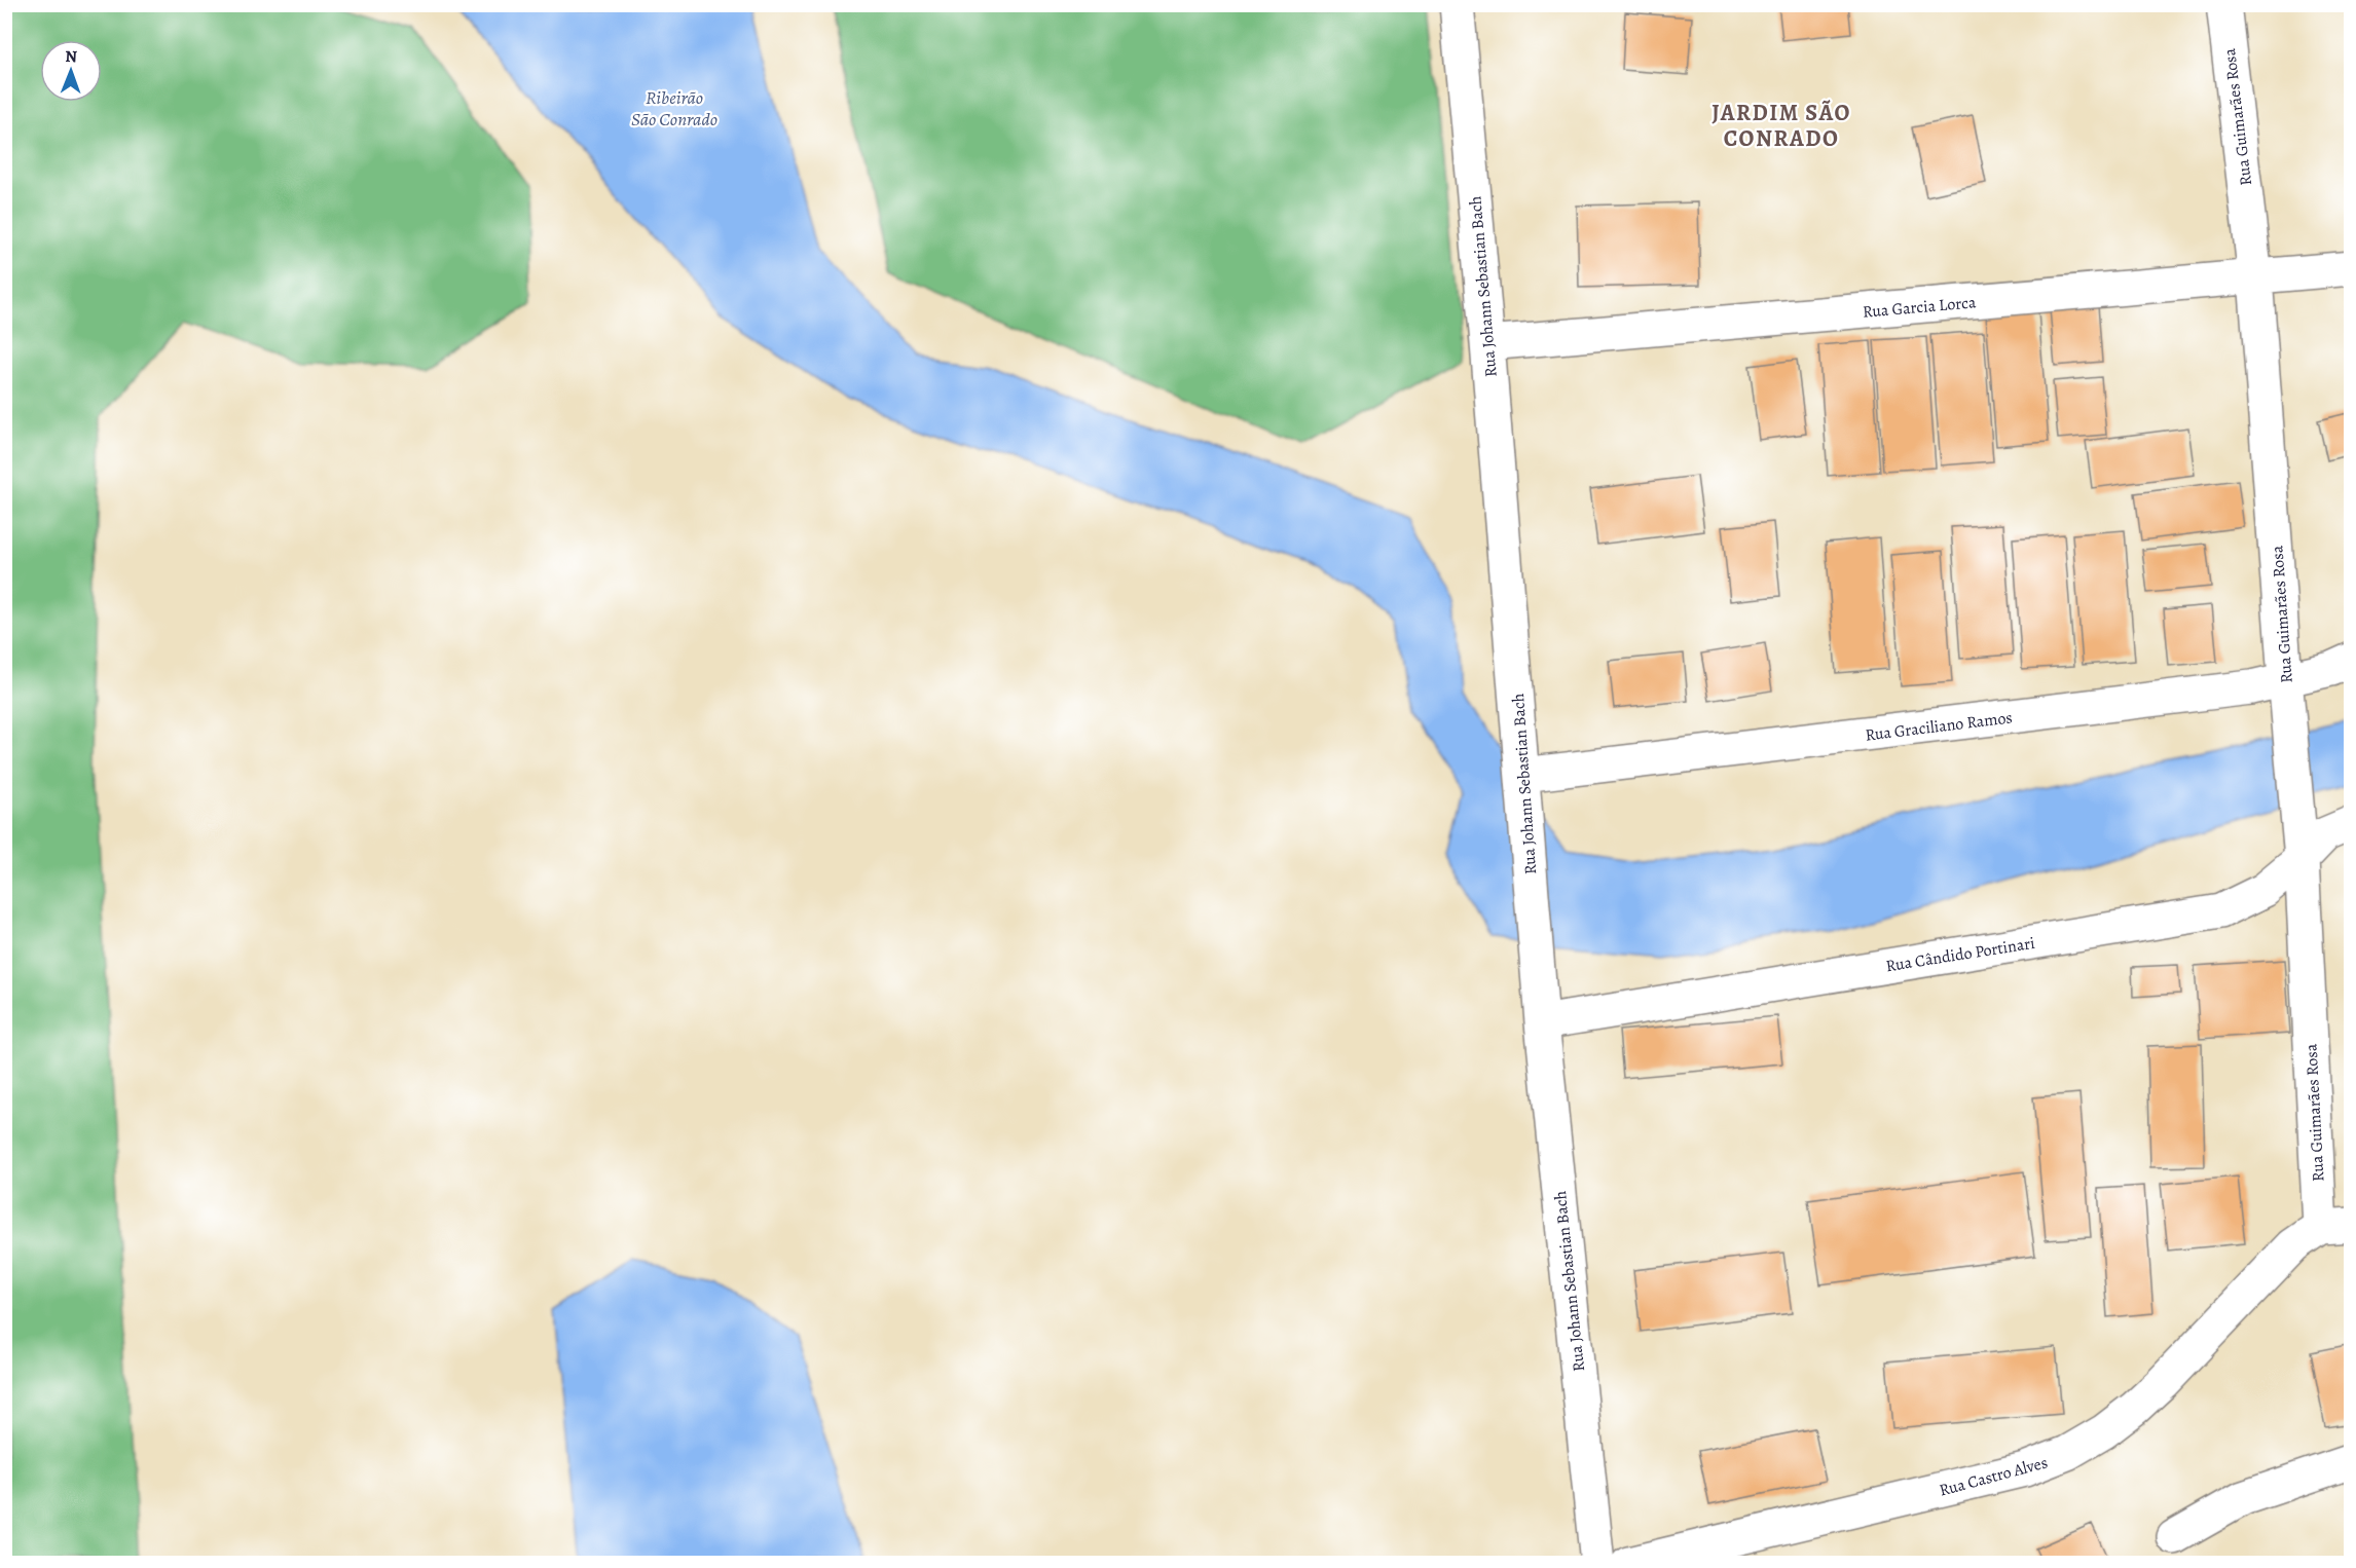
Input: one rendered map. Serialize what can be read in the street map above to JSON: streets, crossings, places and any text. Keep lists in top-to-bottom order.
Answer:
{
  "streets": {
    "street": [
      "Rua Guimarães Rosa",
      "Rua Johann Sebastian Bach",
      "Rua Garcia Lorca",
      "Rua Graciliano Ramos",
      "Rua Cândido Portinari",
      "Rua Castro Alves"
    ]
  },
  "crossings": [
    ["Rua Guimarães Rosa", "Rua Garcia Lorca"],
    ["Rua Guimarães Rosa", "Rua Graciliano Ramos"],
    ["Rua Guimarães Rosa", "Rua Cândido Portinari"],
    ["Rua Guimarães Rosa", "Rua Castro Alves"],
    ["Rua Johann Sebastian Bach", "Rua Garcia Lorca"],
    ["Rua Johann Sebastian Bach", "Rua Graciliano Ramos"],
    ["Rua Johann Sebastian Bach", "Rua Cândido Portinari"]
  ],
  "districts": ["JARDIM SÃO CONRADO"],
  "water": ["Ribeirão São Conrado"],
  "north": "top"
}
